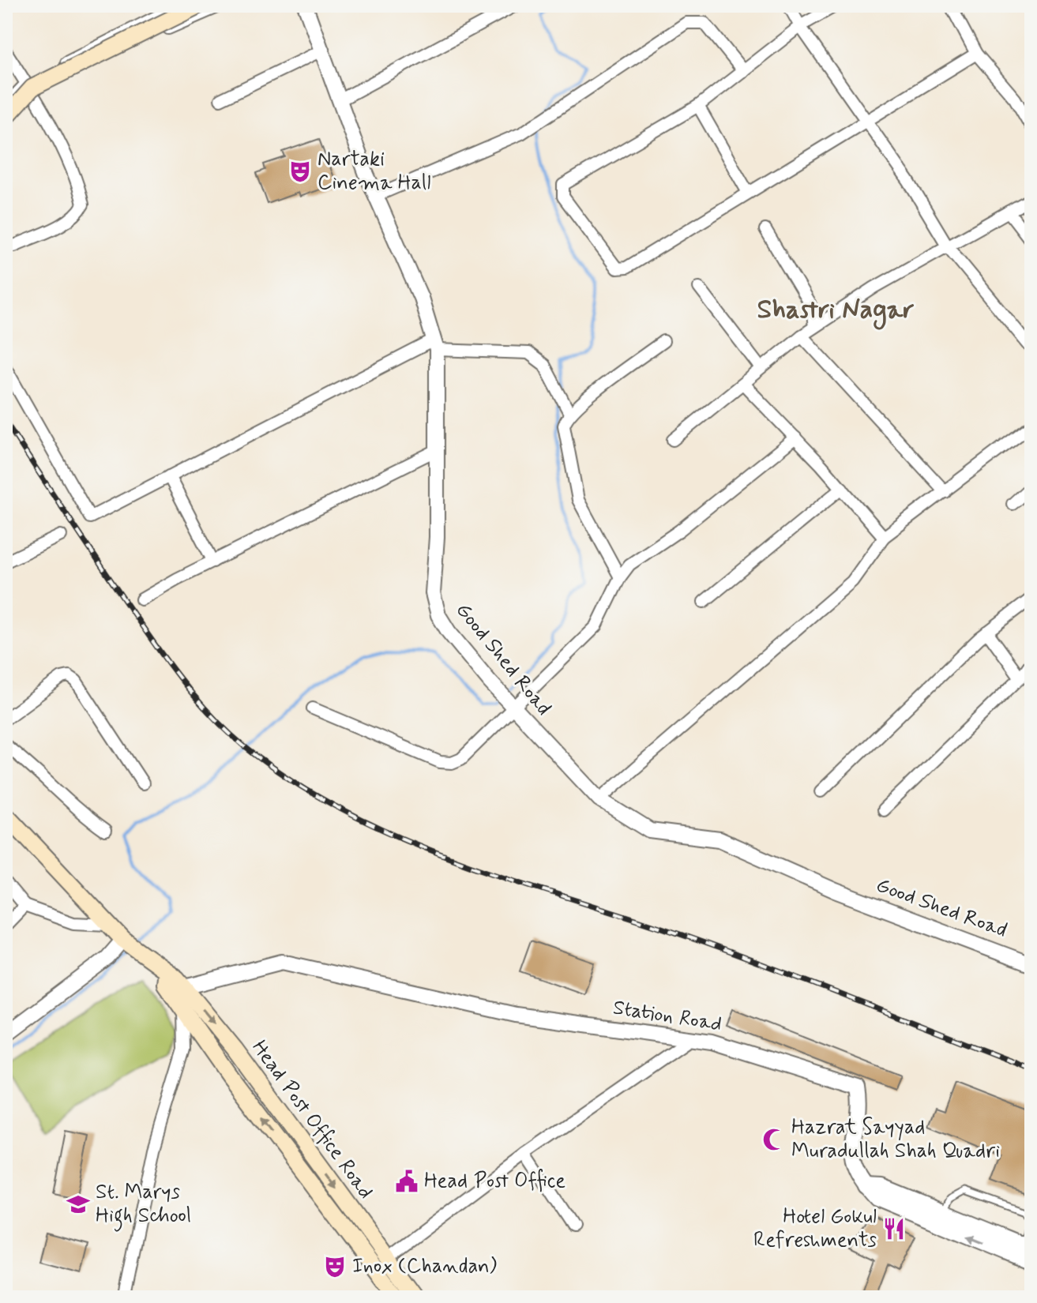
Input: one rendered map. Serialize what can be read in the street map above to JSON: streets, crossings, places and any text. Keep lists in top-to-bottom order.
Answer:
{
  "streets": {
    "main road": ["Head Post Office Road"],
    "street": ["Good Shed Road", "Station Road"]
  },
  "crossings": [
    ["Station Road", "Head Post Office Road"]
  ],
  "districts": ["Shastri Nagar"],
  "places": {
    "theatre": ["Nartaki Cinema Hall", "Inox (Chandan)"],
    "mosque": ["Hazrat Sayyad Muradullah Shah Quadri"],
    "public building": ["Head Post Office"],
    "school or university": ["St. Marys High School"],
    "restaurant": ["Hotel Gokul Refreshments"]
  }
}
